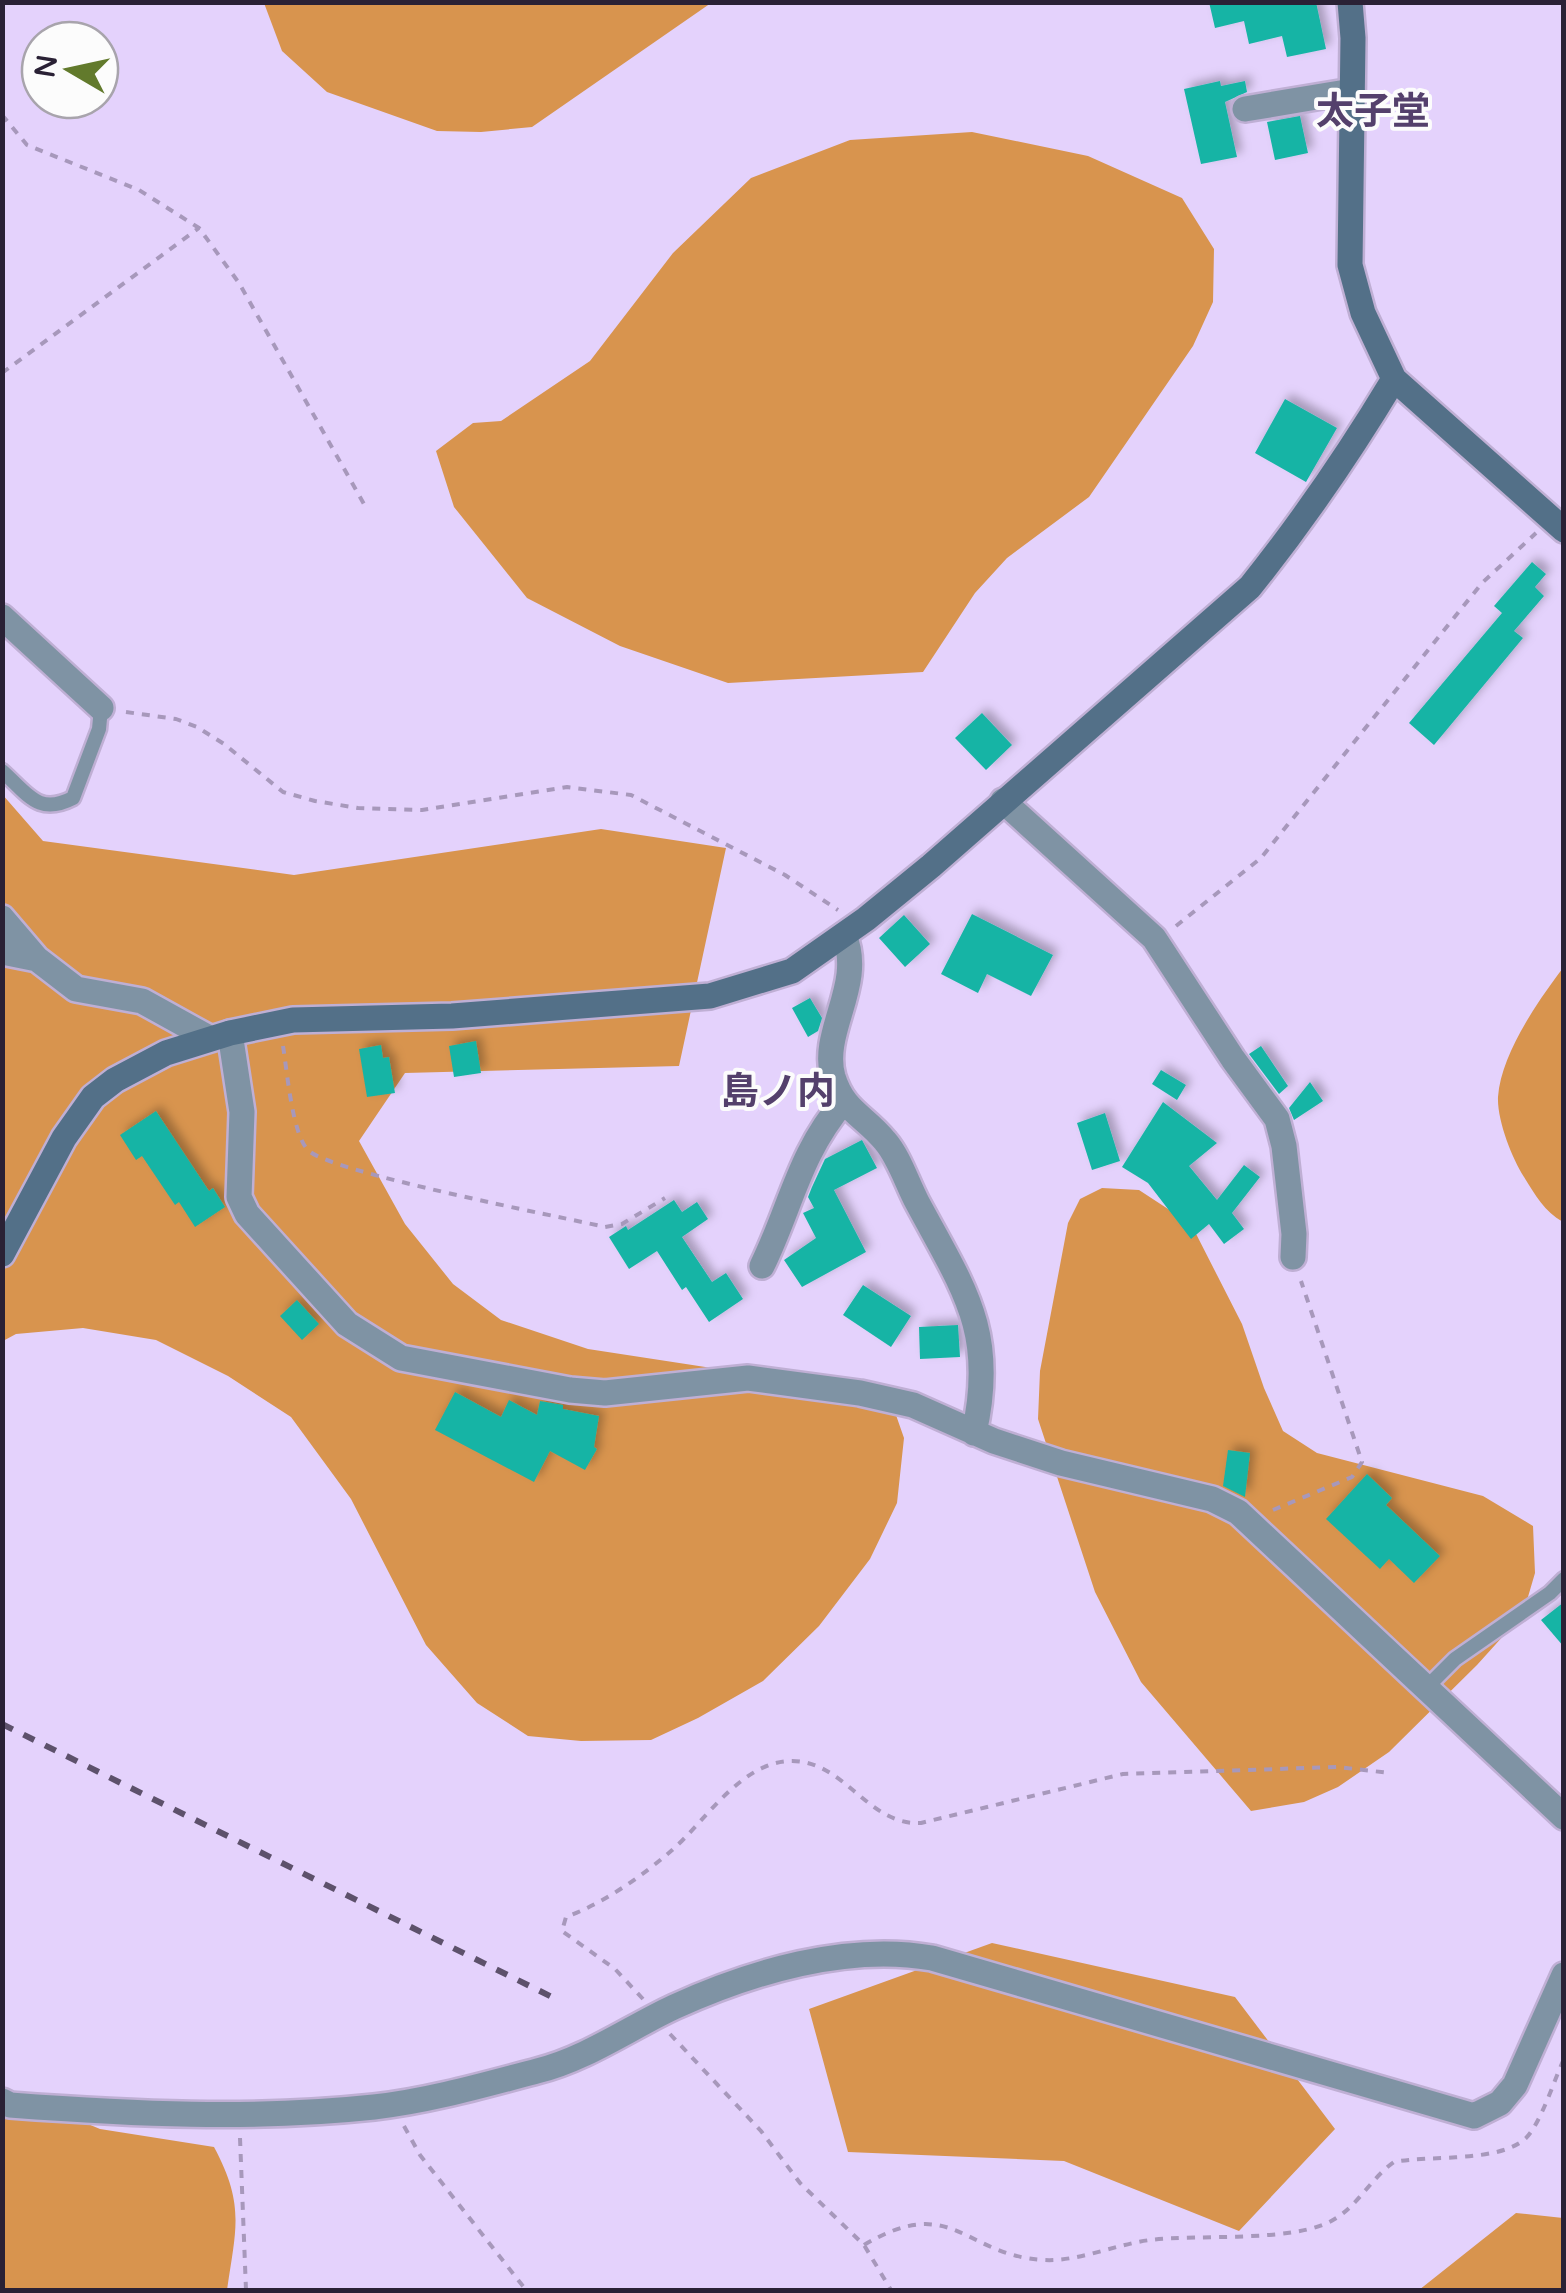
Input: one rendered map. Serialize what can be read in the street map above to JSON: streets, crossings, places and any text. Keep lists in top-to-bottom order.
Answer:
{
  "districts": ["太子堂", "島ノ内"],
  "north": "left"
}
